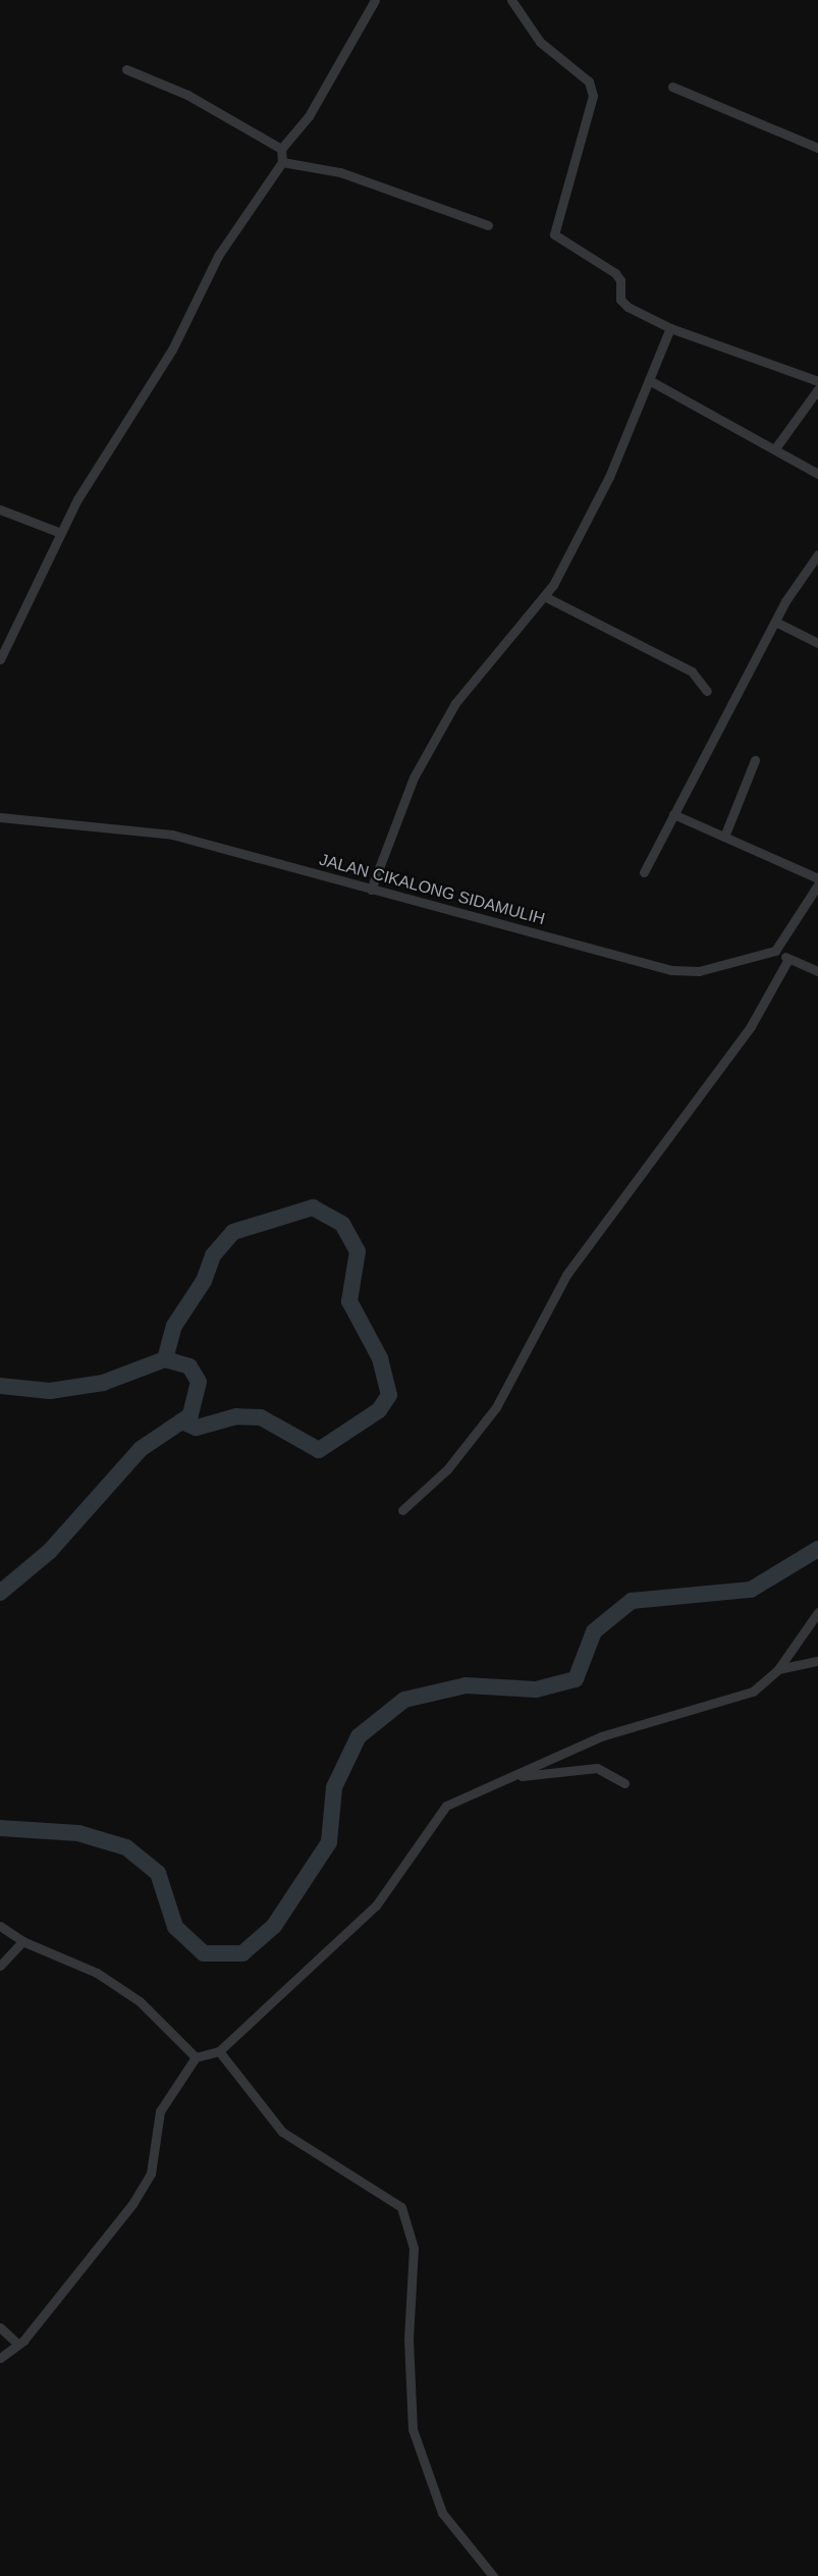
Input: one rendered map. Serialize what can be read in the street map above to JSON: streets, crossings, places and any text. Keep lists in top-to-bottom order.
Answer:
{
  "streets": {
    "street": ["JALAN CIKALONG SIDAMULIH"]
  }
}
